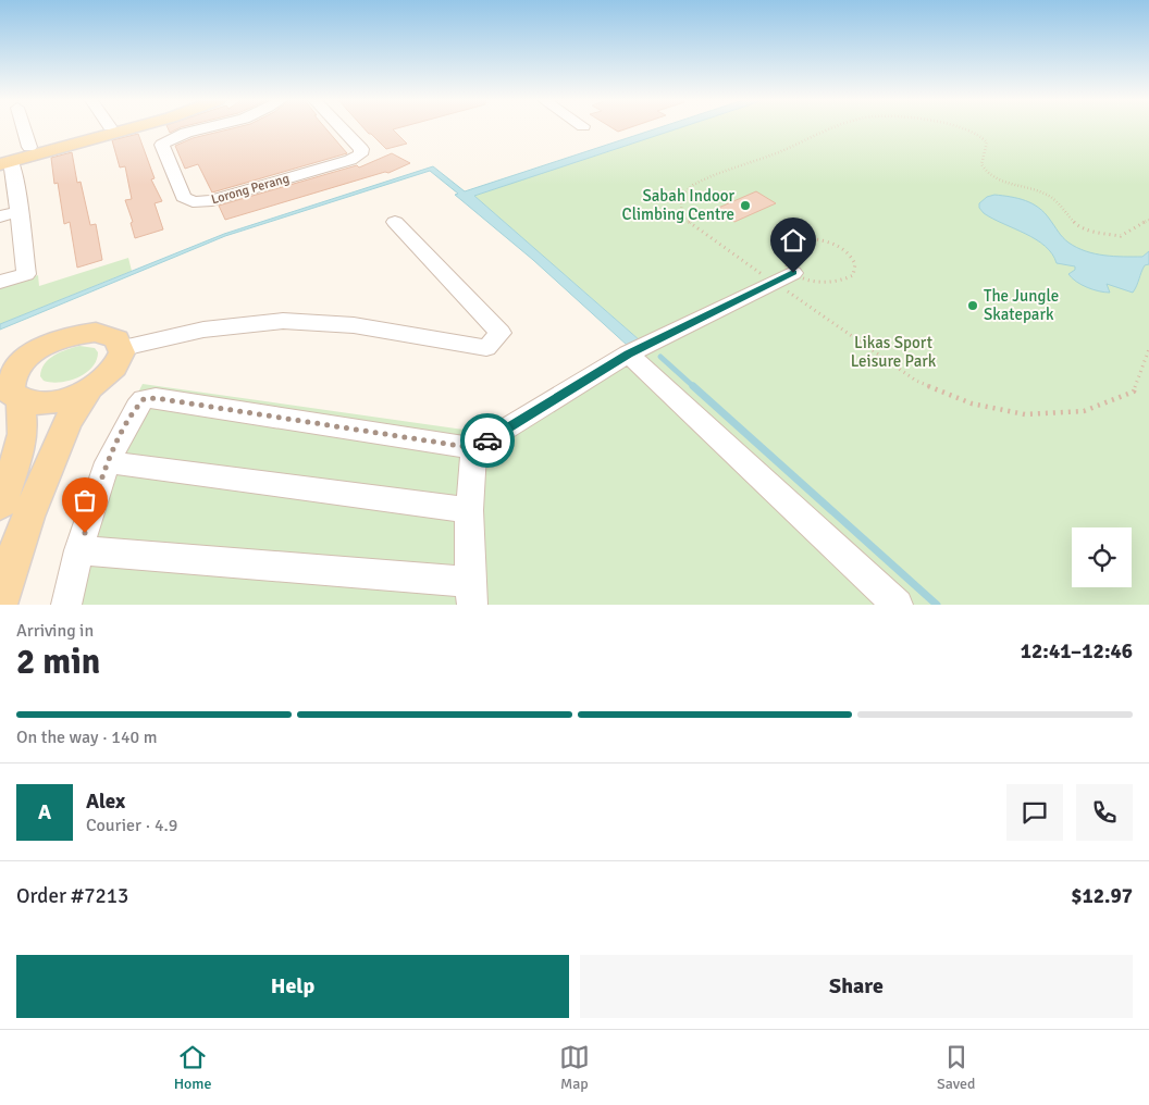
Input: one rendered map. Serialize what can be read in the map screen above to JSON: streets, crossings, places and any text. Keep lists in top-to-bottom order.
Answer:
{
  "streets": {
    "street": ["Lorong Perang"]
  },
  "parks": ["Likas Sport Leisure Park"],
  "places": ["Sabah Indoor Climbing Centre", "The Jungle Skatepark"],
  "page": {
    "heading": ["2 min", "Arriving in", "12:41–12:46"],
    "panel": [
      "Alex",
      "Courier · 4.9",
      "Order #7213",
      "$12.97"
    ],
    "bar": "On the way · 140 m",
    "round": "A",
    "buttons": ["Help", "Share"],
    "tabs": ["Home", "Map", "Saved"]
  }
}
